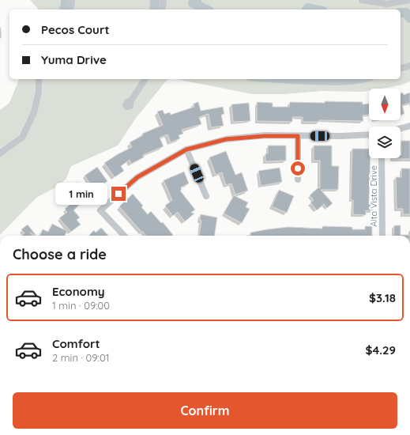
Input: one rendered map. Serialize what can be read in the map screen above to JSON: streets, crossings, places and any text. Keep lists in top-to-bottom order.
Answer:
{
  "streets": {
    "street": ["Alta Vista Drive"]
  },
  "north": "bottom",
  "page": {
    "banner": ["Pecos Court", "Yuma Drive"],
    "bubble": "1 min",
    "heading": "Choose a ride",
    "list": [
      {
        "name": "Economy",
        "note": "1 min · 09:00",
        "value": "$3.18"
      },
      {
        "name": "Comfort",
        "note": "2 min · 09:01",
        "value": "$4.29"
      }
    ],
    "buttons": "Confirm"
  }
}
